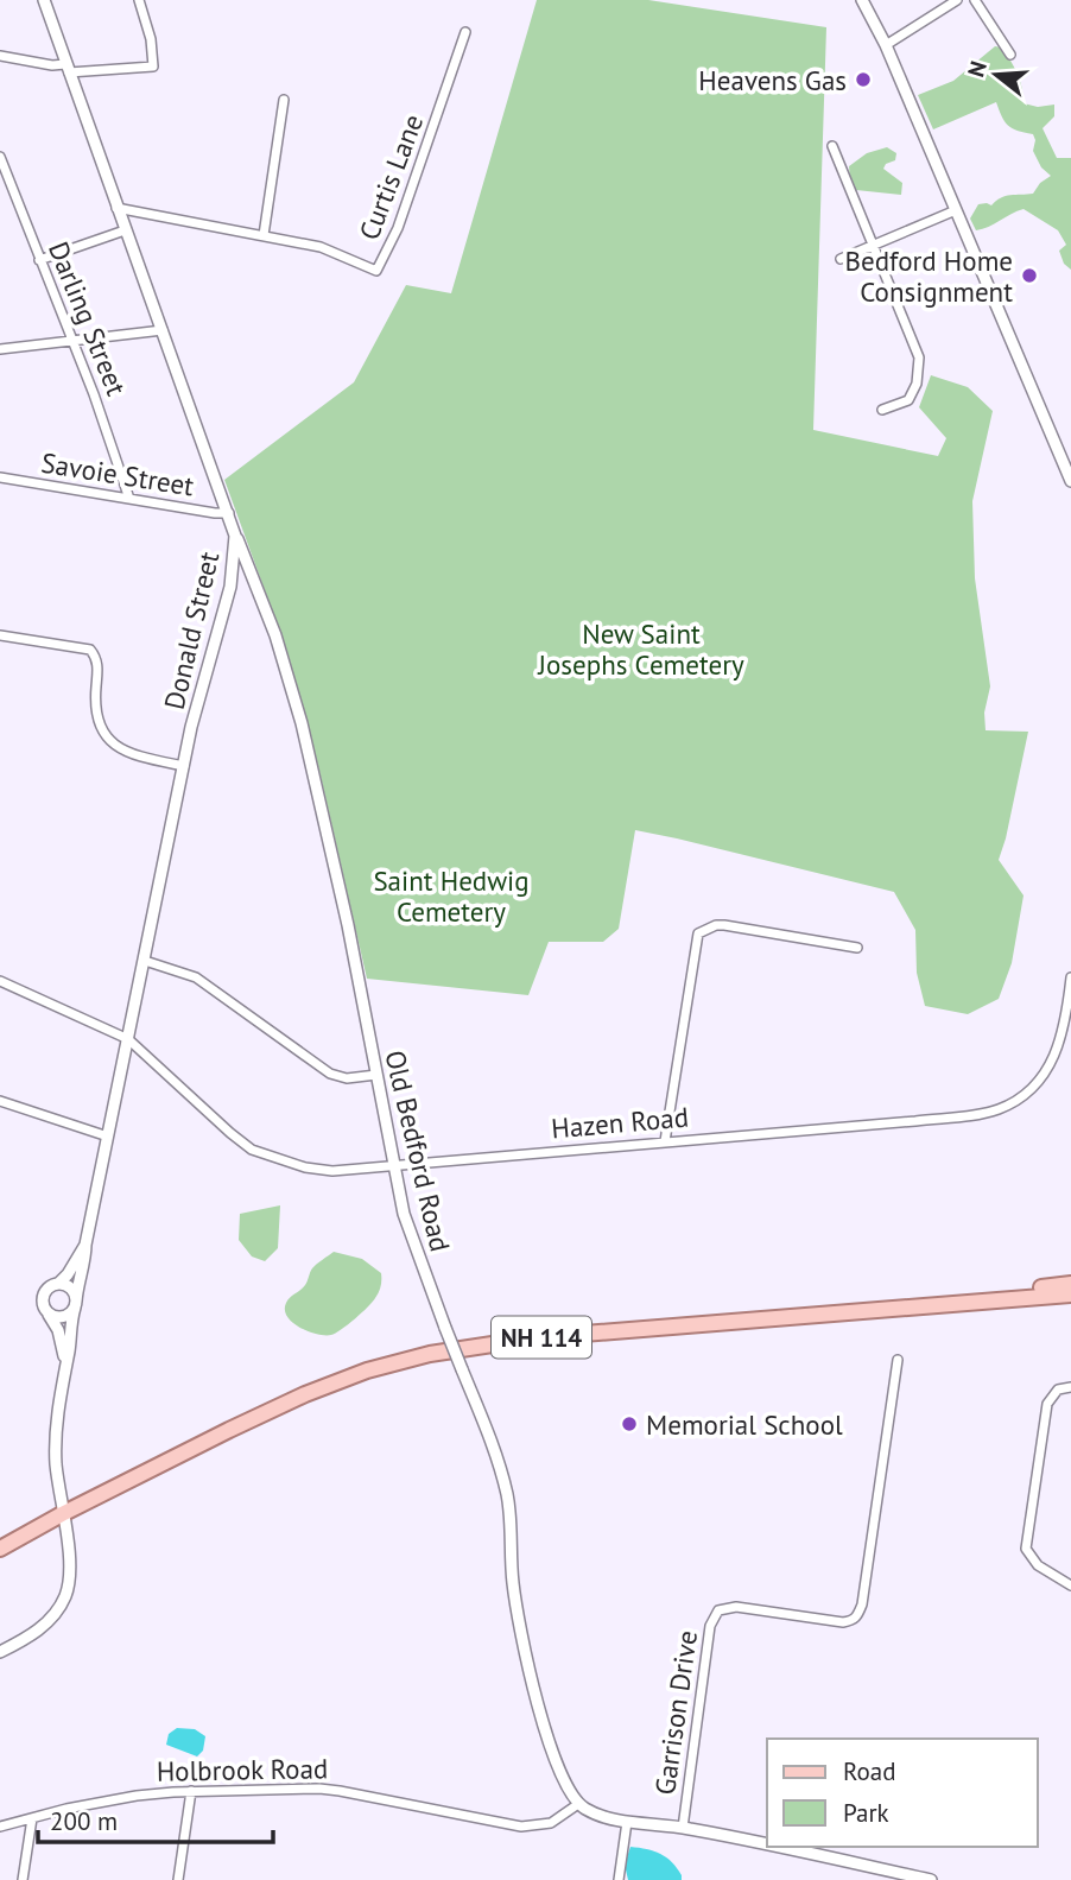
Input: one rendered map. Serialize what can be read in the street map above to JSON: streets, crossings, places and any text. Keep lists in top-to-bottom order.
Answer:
{
  "streets": {
    "main road": ["NH 114"],
    "street": [
      "Curtis Lane",
      "Darling Street",
      "Savoie Street",
      "Donald Street",
      "Hazen Road",
      "Old Bedford Road",
      "Garrison Drive",
      "Holbrook Road"
    ]
  },
  "crossings": [
    ["Curtis Lane", "Donald Street"],
    ["Darling Street", "Savoie Street"],
    ["Savoie Street", "Donald Street"],
    ["Donald Street", "Hazen Road"],
    ["Donald Street", "Old Bedford Road"],
    ["Donald Street", "NH 114"],
    ["Hazen Road", "Old Bedford Road"],
    ["Old Bedford Road", "Holbrook Road"]
  ],
  "parks": ["New Saint Josephs Cemetery", "Saint Hedwig Cemetery"],
  "places": ["Heavens Gas", "Bedford Home Consignment", "Memorial School"],
  "legend": ["Road", "Park"],
  "scale_bar": "200 m",
  "north": "left"
}
